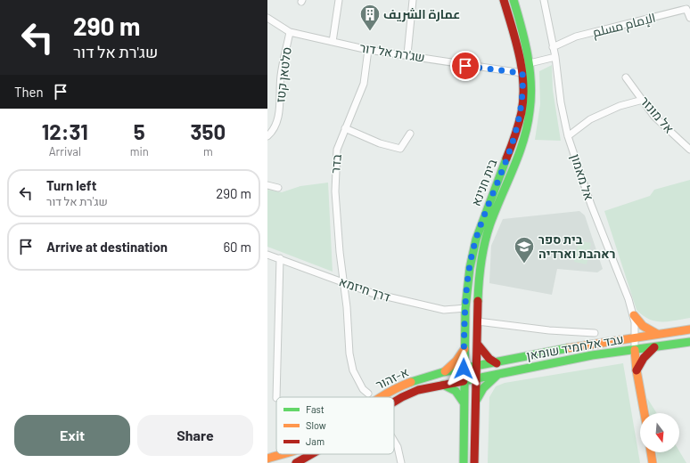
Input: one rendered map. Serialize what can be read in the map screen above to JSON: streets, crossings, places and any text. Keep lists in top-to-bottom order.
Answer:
{
  "streets": {
    "main road": ["בית חנינא", "עבד אלחמיד שומאן", "א-זהור"],
    "street": [
      "الإمام مسلم",
      "שג'רת אל דור",
      "סלטאן קטז",
      "אל מונזר",
      "בדר",
      "אל מאמון",
      "דרך חיזמא"
    ]
  },
  "crossings": [
    ["الإمام مسلم", "אל מאמון"],
    ["שג'רת אל דור", "סלטאן קטז"],
    ["שג'רת אל דור", "בדר"],
    ["שג'רת אל דור", "בית חנינא"],
    ["בדר", "דרך חיזמא"],
    ["אל מאמון", "עבד אלחמיד שומאן"],
    ["בית חנינא", "דרך חיזמא"],
    ["בית חנינא", "עבד אלחמיד שומאן"],
    ["בית חנינא", "א-זהור"],
    ["עבד אלחמיד שומאן", "א-זהור"]
  ],
  "places": {
    "building": ["عمارة الشريف"],
    "school or university": ["בית ספר ראהבת וארדיה"]
  },
  "legend": ["Fast", "Slow", "Jam"],
  "north": "bottom",
  "page": {
    "turn": ["290 m", "שג'רת אל דור"],
    "then": "Then",
    "eta": [
      "12:31",
      "Arrival",
      "5",
      "min",
      "350",
      "m"
    ],
    "list": [
      {
        "name": "Turn left",
        "note": "שג'רת אל דור",
        "value": "290 m"
      },
      {
        "name": "Arrive at destination",
        "value": "60 m"
      }
    ],
    "buttons": ["Exit", "Share"]
  }
}
